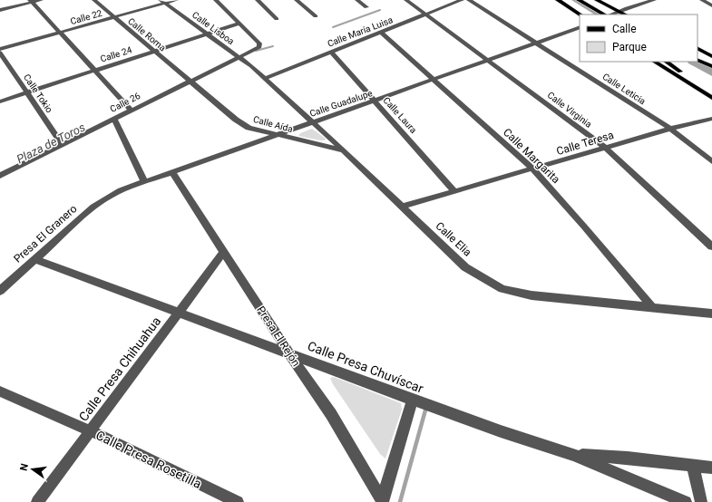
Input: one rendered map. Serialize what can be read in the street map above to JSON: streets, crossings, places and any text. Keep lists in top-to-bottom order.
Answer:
{
  "streets": {
    "street": [
      "Calle 22",
      "Calle Lisboa",
      "Calle María Luisa",
      "Calle Roma",
      "Calle 24",
      "Calle Leticia",
      "Calle Tokio",
      "Calle 26",
      "Calle Guadalupe",
      "Calle Virginia",
      "Calle Laura",
      "Calle Aída",
      "Calle Teresa",
      "Calle Margarita",
      "Presa El Granero",
      "Calle Elia",
      "Presa El Rejón",
      "Calle Presa Chuvíscar",
      "Calle Presa Chihuahua",
      "Calle Presa Rosetilla"
    ]
  },
  "crossings": [
    ["Calle 22", "Calle Lisboa"],
    ["Calle 22", "Calle Roma"],
    ["Calle Lisboa", "Calle 24"],
    ["Calle Lisboa", "Calle 26"],
    ["Calle Lisboa", "Calle Elia"],
    ["Calle María Luisa", "Calle Virginia"],
    ["Calle María Luisa", "Calle Laura"],
    ["Calle María Luisa", "Calle Margarita"],
    ["Calle María Luisa", "Calle Elia"],
    ["Calle Roma", "Calle 24"],
    ["Calle Roma", "Calle 26"],
    ["Calle Roma", "Calle Aída"],
    ["Calle 24", "Calle Tokio"],
    ["Calle 24", "Calle 26"],
    ["Calle Leticia", "Calle Guadalupe"],
    ["Calle Leticia", "Calle Teresa"],
    ["Calle Tokio", "Calle 26"],
    ["Calle 26", "Calle Aída"],
    ["Calle 26", "Calle Elia"],
    ["Calle Guadalupe", "Calle Virginia"],
    ["Calle Guadalupe", "Calle Laura"],
    ["Calle Guadalupe", "Calle Aída"],
    ["Calle Guadalupe", "Calle Margarita"],
    ["Calle Guadalupe", "Presa El Granero"],
    ["Calle Guadalupe", "Calle Elia"],
    ["Calle Guadalupe", "Presa El Rejón"],
    ["Calle Virginia", "Calle Teresa"],
    ["Calle Laura", "Calle Teresa"],
    ["Calle Aída", "Calle Elia"],
    ["Calle Teresa", "Calle Margarita"],
    ["Calle Teresa", "Calle Elia"],
    ["Calle Margarita", "Calle Elia"],
    ["Presa El Granero", "Calle Presa Chuvíscar"],
    ["Presa El Rejón", "Calle Presa Chuvíscar"],
    ["Presa El Rejón", "Calle Presa Chihuahua"],
    ["Calle Presa Chuvíscar", "Calle Presa Chihuahua"],
    ["Calle Presa Chihuahua", "Calle Presa Rosetilla"]
  ],
  "water": ["Plaza de Toros"],
  "legend": ["Calle", "Parque"],
  "north": "left"
}
